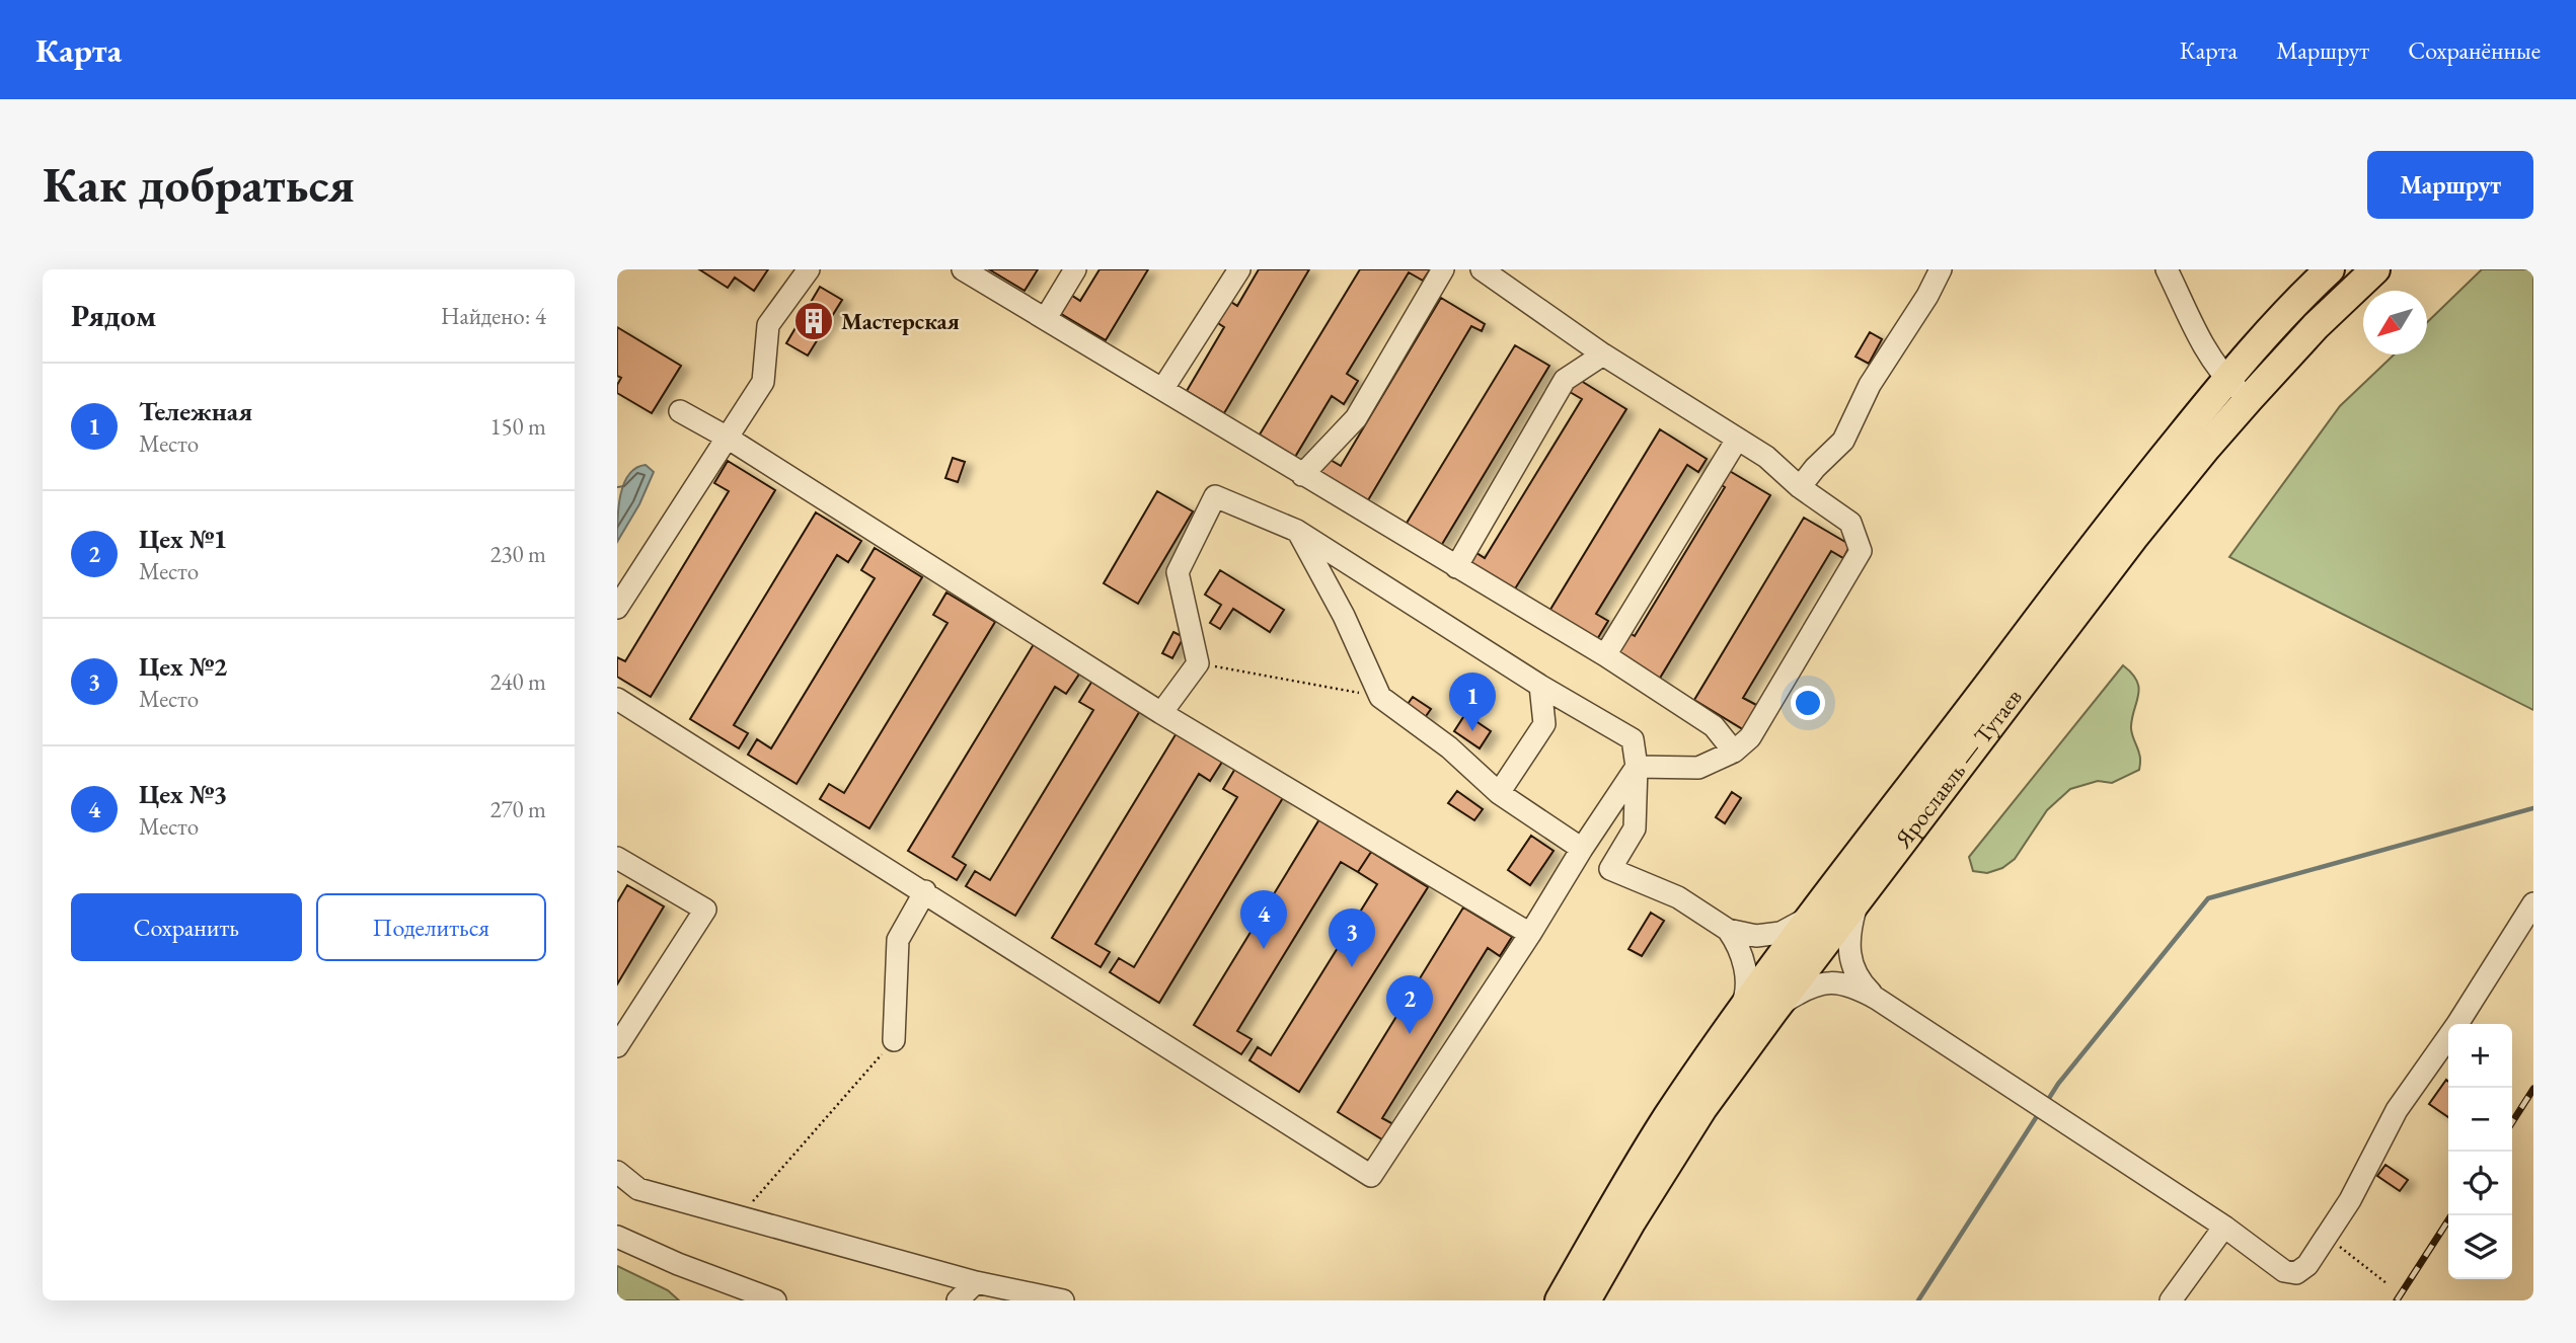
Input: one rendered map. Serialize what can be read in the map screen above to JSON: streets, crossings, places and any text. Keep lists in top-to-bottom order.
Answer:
{
  "streets": {
    "main road": ["Ярославль — Тутаев"]
  },
  "places": {
    "building": ["Мастерская"]
  },
  "north": "bottom left",
  "page": {
    "header": "Карта",
    "nav": ["Карта", "Маршрут", "Сохранённые"],
    "buttons": [
      "Маршрут",
      ["Сохранить", "Поделиться"]
    ],
    "title": "Как добраться",
    "heading": ["Рядом", "Найдено: 4"],
    "list": [
      {
        "mark": "1",
        "name": "Тележная",
        "note": "Место",
        "value": "150 m"
      },
      {
        "mark": "2",
        "name": "Цех №1",
        "note": "Место",
        "value": "230 m"
      },
      {
        "mark": "3",
        "name": "Цех №2",
        "note": "Место",
        "value": "240 m"
      },
      {
        "mark": "4",
        "name": "Цех №3",
        "note": "Место",
        "value": "270 m"
      }
    ],
    "pins": [
      "1",
      "4",
      "3",
      "2"
    ],
    "map_buttons": ["+", "−"]
  }
}
